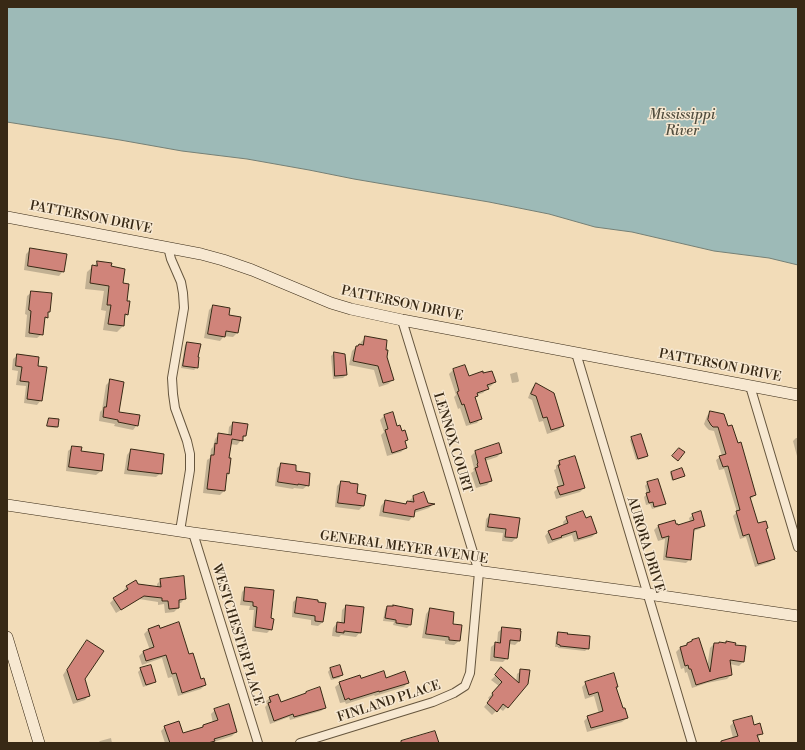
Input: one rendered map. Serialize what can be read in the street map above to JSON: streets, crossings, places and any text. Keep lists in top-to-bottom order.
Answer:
{
  "streets": {
    "street": [
      "PATTERSON DRIVE",
      "LENNOX COURT",
      "AURORA DRIVE",
      "GENERAL MEYER AVENUE",
      "WESTCHESTER PLACE",
      "FINLAND PLACE"
    ]
  },
  "crossings": [
    ["PATTERSON DRIVE", "LENNOX COURT"],
    ["PATTERSON DRIVE", "AURORA DRIVE"],
    ["LENNOX COURT", "GENERAL MEYER AVENUE"],
    ["LENNOX COURT", "FINLAND PLACE"],
    ["AURORA DRIVE", "GENERAL MEYER AVENUE"],
    ["GENERAL MEYER AVENUE", "WESTCHESTER PLACE"],
    ["GENERAL MEYER AVENUE", "FINLAND PLACE"]
  ],
  "water": ["Mississippi River"]
}
